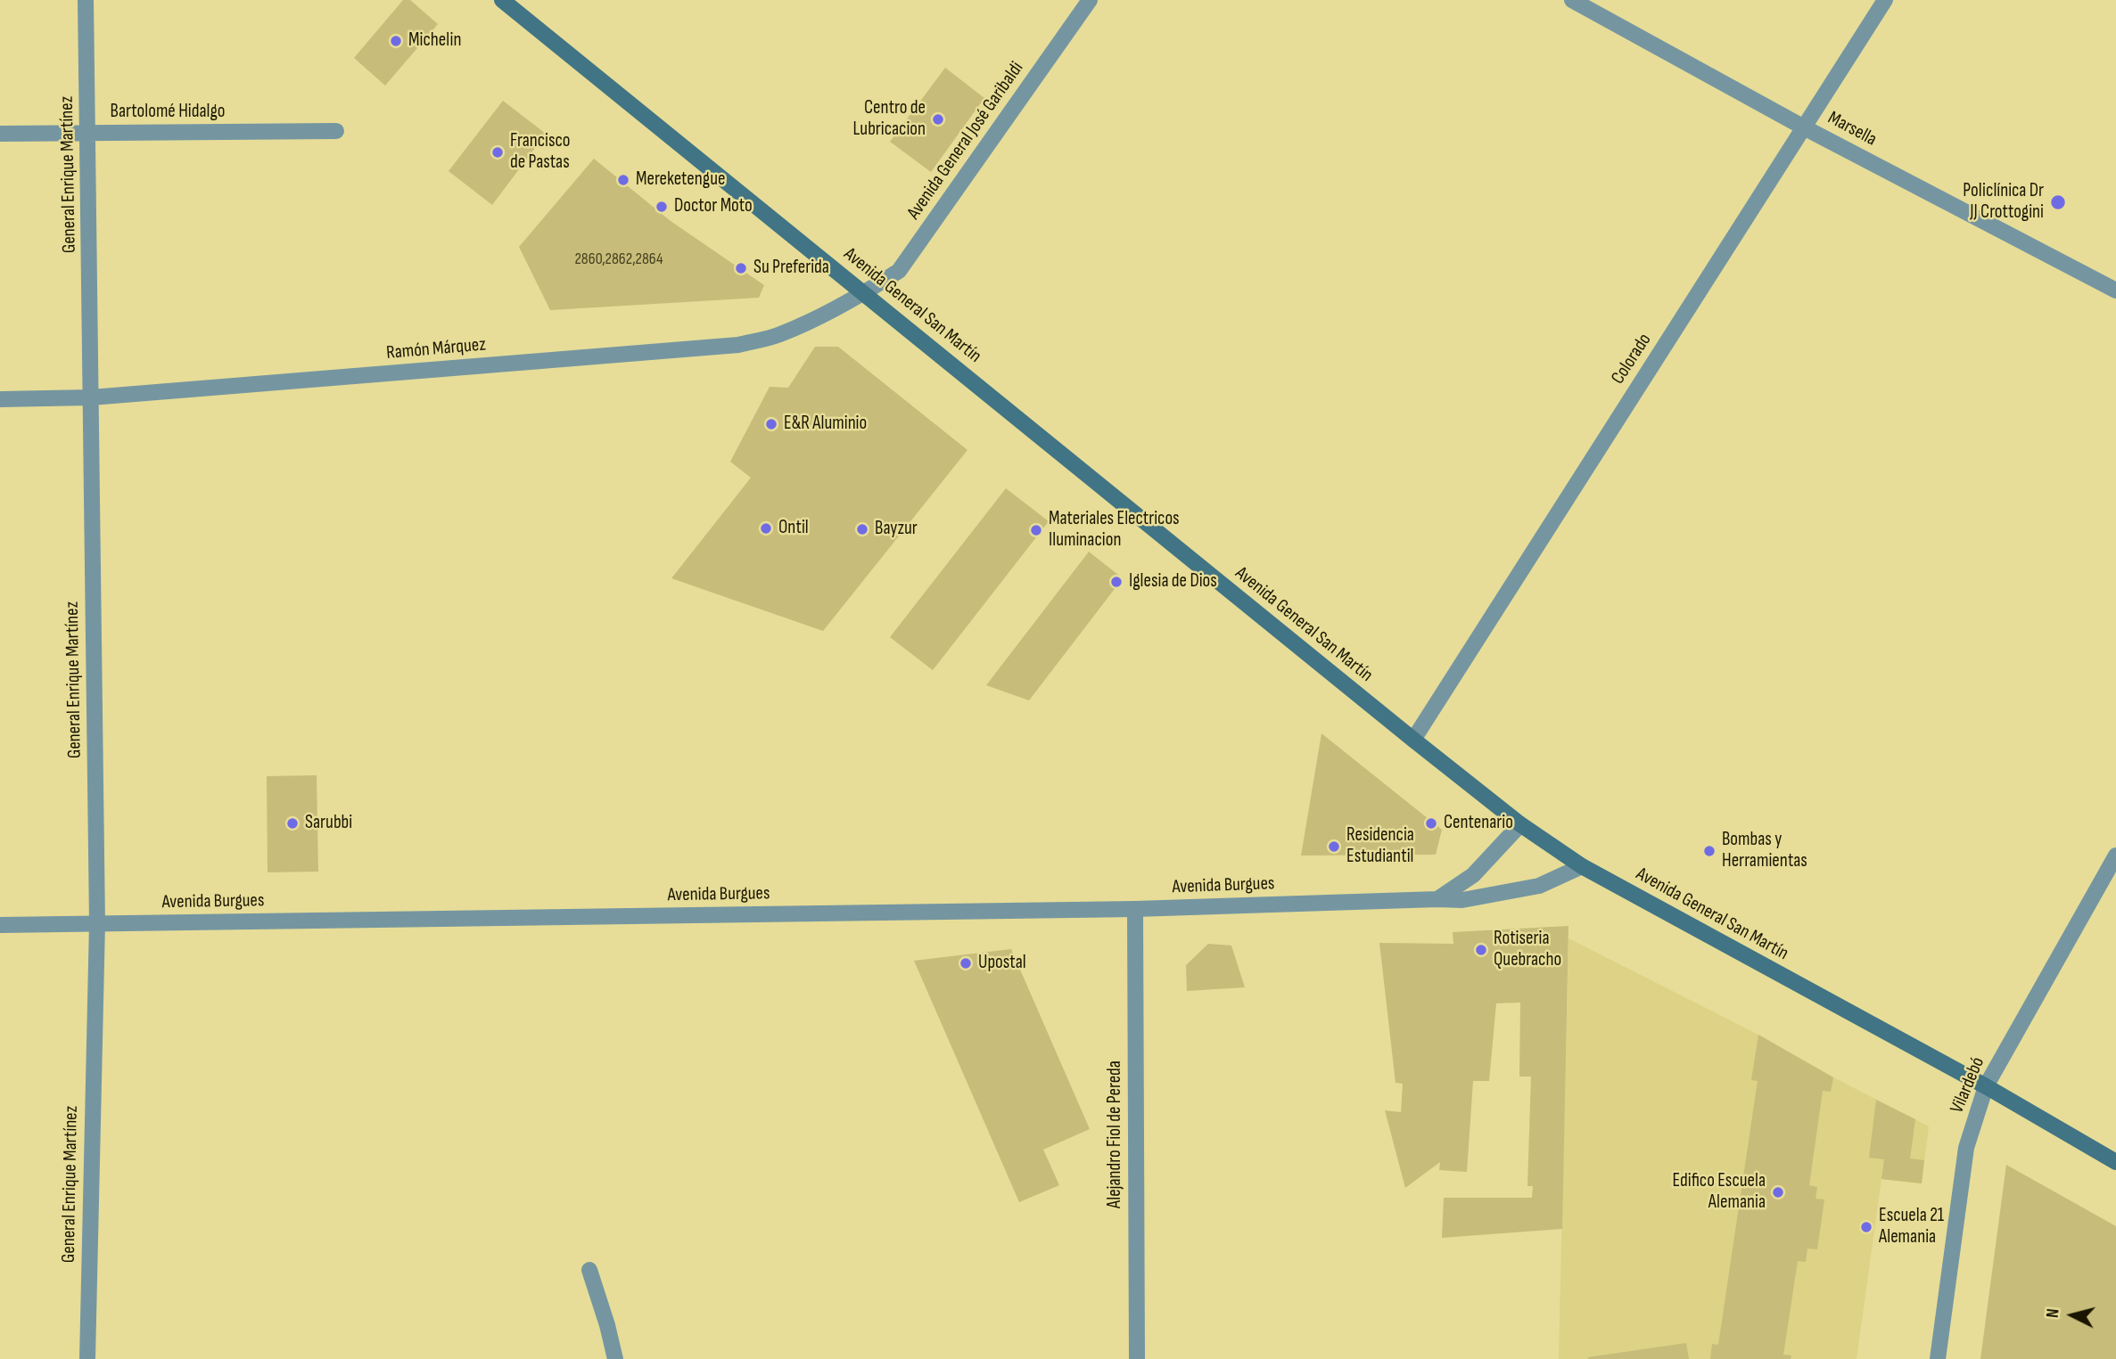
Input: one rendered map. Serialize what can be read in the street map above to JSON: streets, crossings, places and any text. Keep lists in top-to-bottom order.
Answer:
{
  "streets": {
    "main road": ["Avenida General San Martín"],
    "street": [
      "Bartolomé Hidalgo",
      "Marsella",
      "Avenida General José Garibaldi",
      "General Enrique Martínez",
      "Ramón Márquez",
      "Colorado",
      "Avenida Burgues",
      "Vilardebó",
      "Alejandro Fiol de Pereda"
    ]
  },
  "crossings": [
    ["Bartolomé Hidalgo", "General Enrique Martínez"],
    ["Marsella", "Colorado"],
    ["Avenida General José Garibaldi", "Avenida General San Martín"],
    ["Avenida General José Garibaldi", "Ramón Márquez"],
    ["General Enrique Martínez", "Ramón Márquez"],
    ["General Enrique Martínez", "Avenida Burgues"],
    ["Avenida General San Martín", "Ramón Márquez"],
    ["Avenida General San Martín", "Colorado"],
    ["Avenida General San Martín", "Avenida Burgues"],
    ["Avenida General San Martín", "Vilardebó"],
    ["Avenida Burgues", "Alejandro Fiol de Pereda"]
  ],
  "places": [
    "Michelin",
    "Centro de Lubricacion",
    "Francisco de Pastas",
    "Mereketengue",
    "Policlínica Dr JJ Crottogini",
    "Doctor Moto",
    "Su Preferida",
    "E&R Aluminio",
    "Ontil",
    "Bayzur",
    "Materiales Electricos Iluminacion",
    "Iglesia de Dios",
    "Sarubbi",
    "Centenario",
    "Residencia Estudiantil",
    "Bombas y Herramientas",
    "Rotiseria Quebracho",
    "Upostal",
    "Edifico Escuela Alemania",
    "Escuela 21 Alemania"
  ],
  "house_numbers": ["2860,2862,2864"],
  "north": "left"
}
